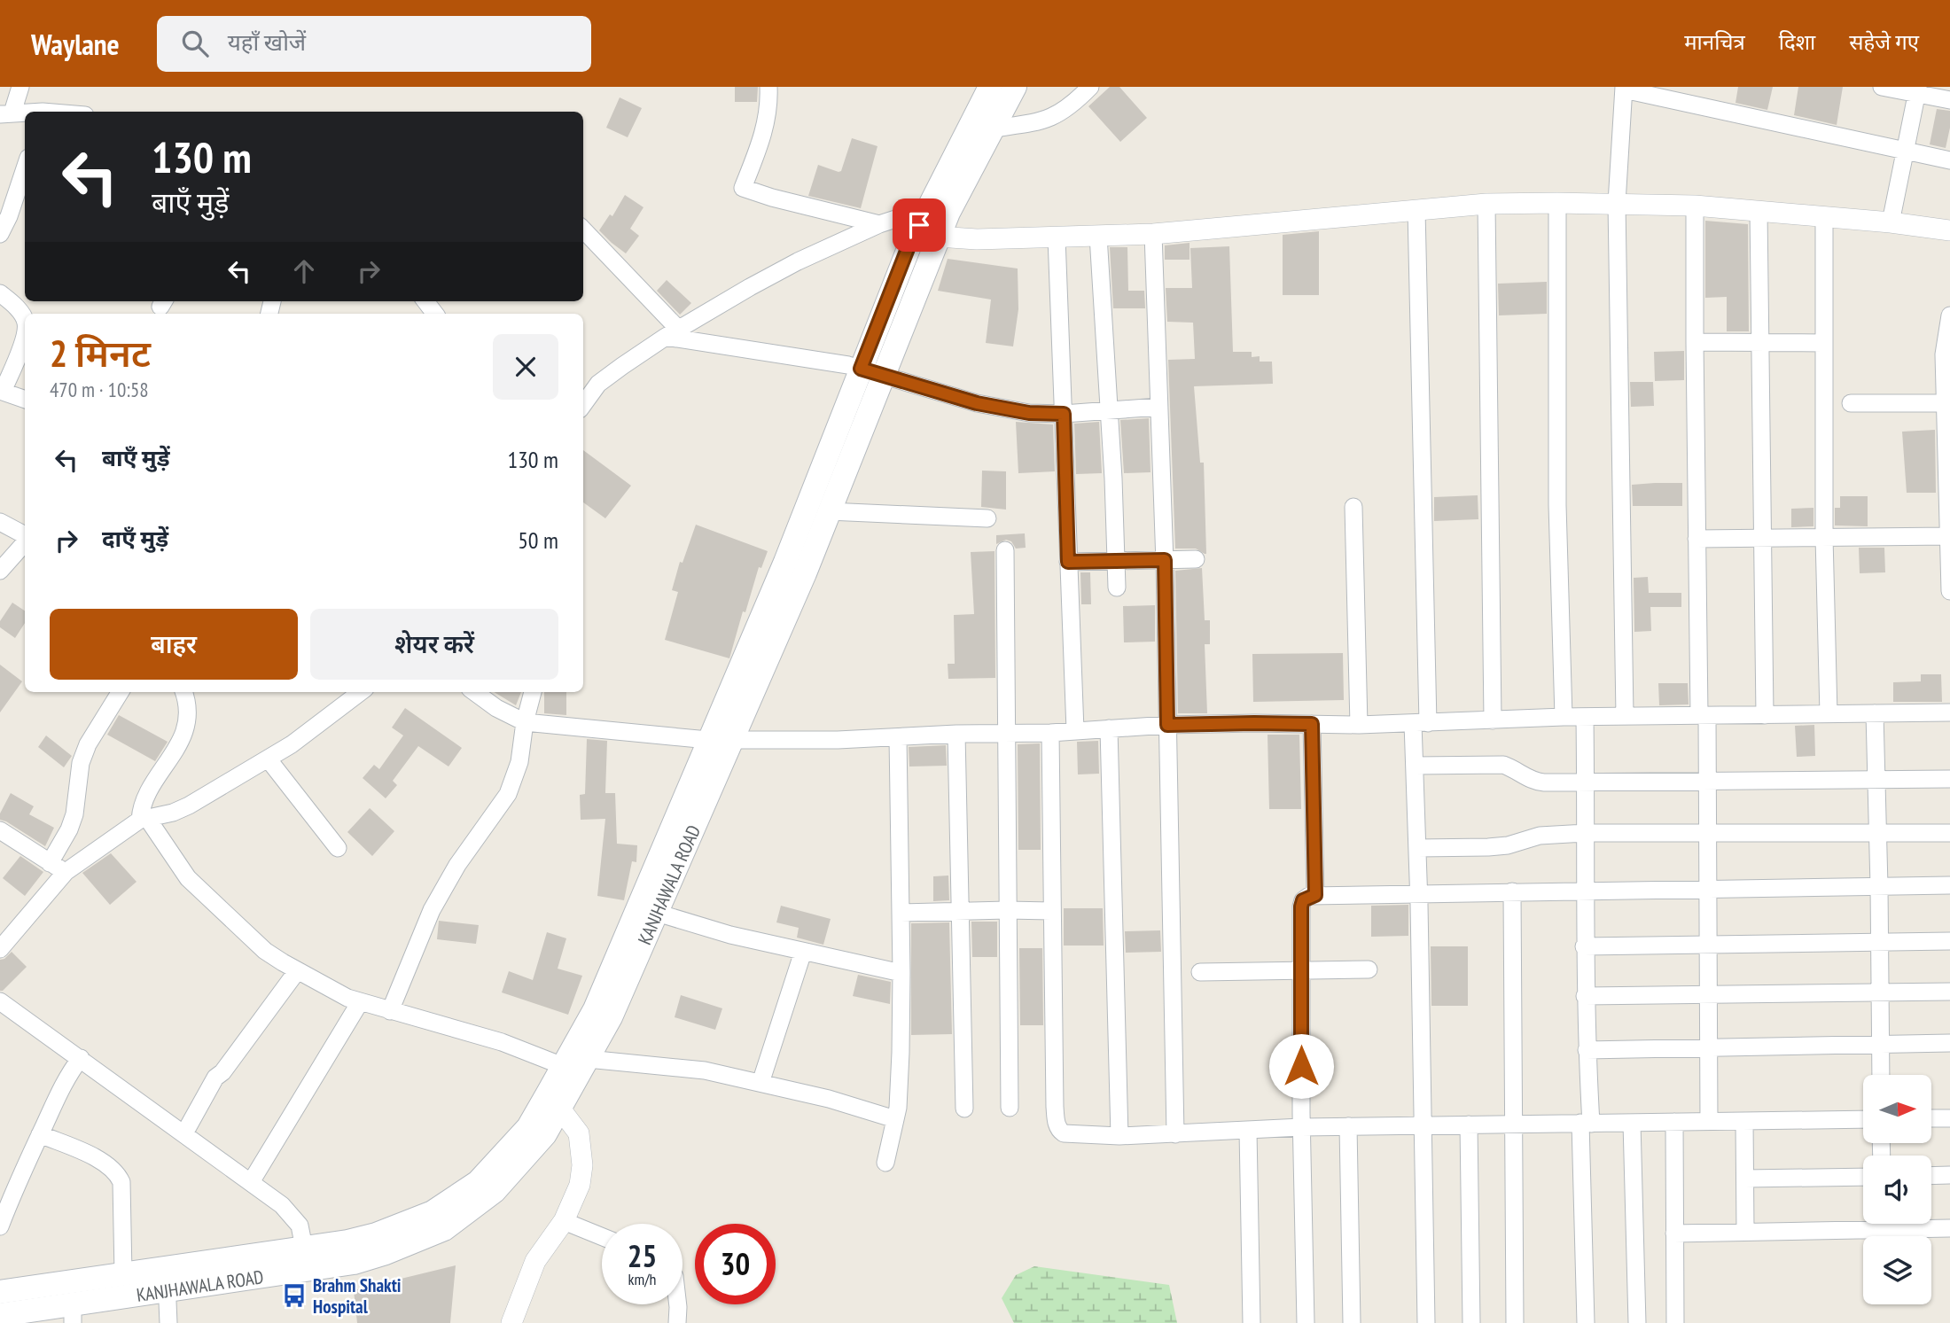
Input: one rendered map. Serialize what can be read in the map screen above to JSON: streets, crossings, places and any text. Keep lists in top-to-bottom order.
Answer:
{
  "streets": {
    "main road": ["KANJHAWALA ROAD"]
  },
  "places": {
    "bus stop": ["Brahm Shakti Hospital"]
  },
  "north": "right",
  "page": {
    "header": "Waylane",
    "search": "यहाँ खोजें",
    "nav": ["मानचित्र", "दिशा", "सहेजे गए"],
    "turn": ["130 m", "बाएँ मुड़ें"],
    "heading": ["2 मिनट", "470 m · 10:58"],
    "list": [
      {
        "name": "बाएँ मुड़ें",
        "value": "130 m"
      },
      {
        "name": "दाएँ मुड़ें",
        "value": "50 m"
      }
    ],
    "buttons": ["बाहर", "शेयर करें"],
    "speed": "25 km/h",
    "limit": "30"
  }
}
